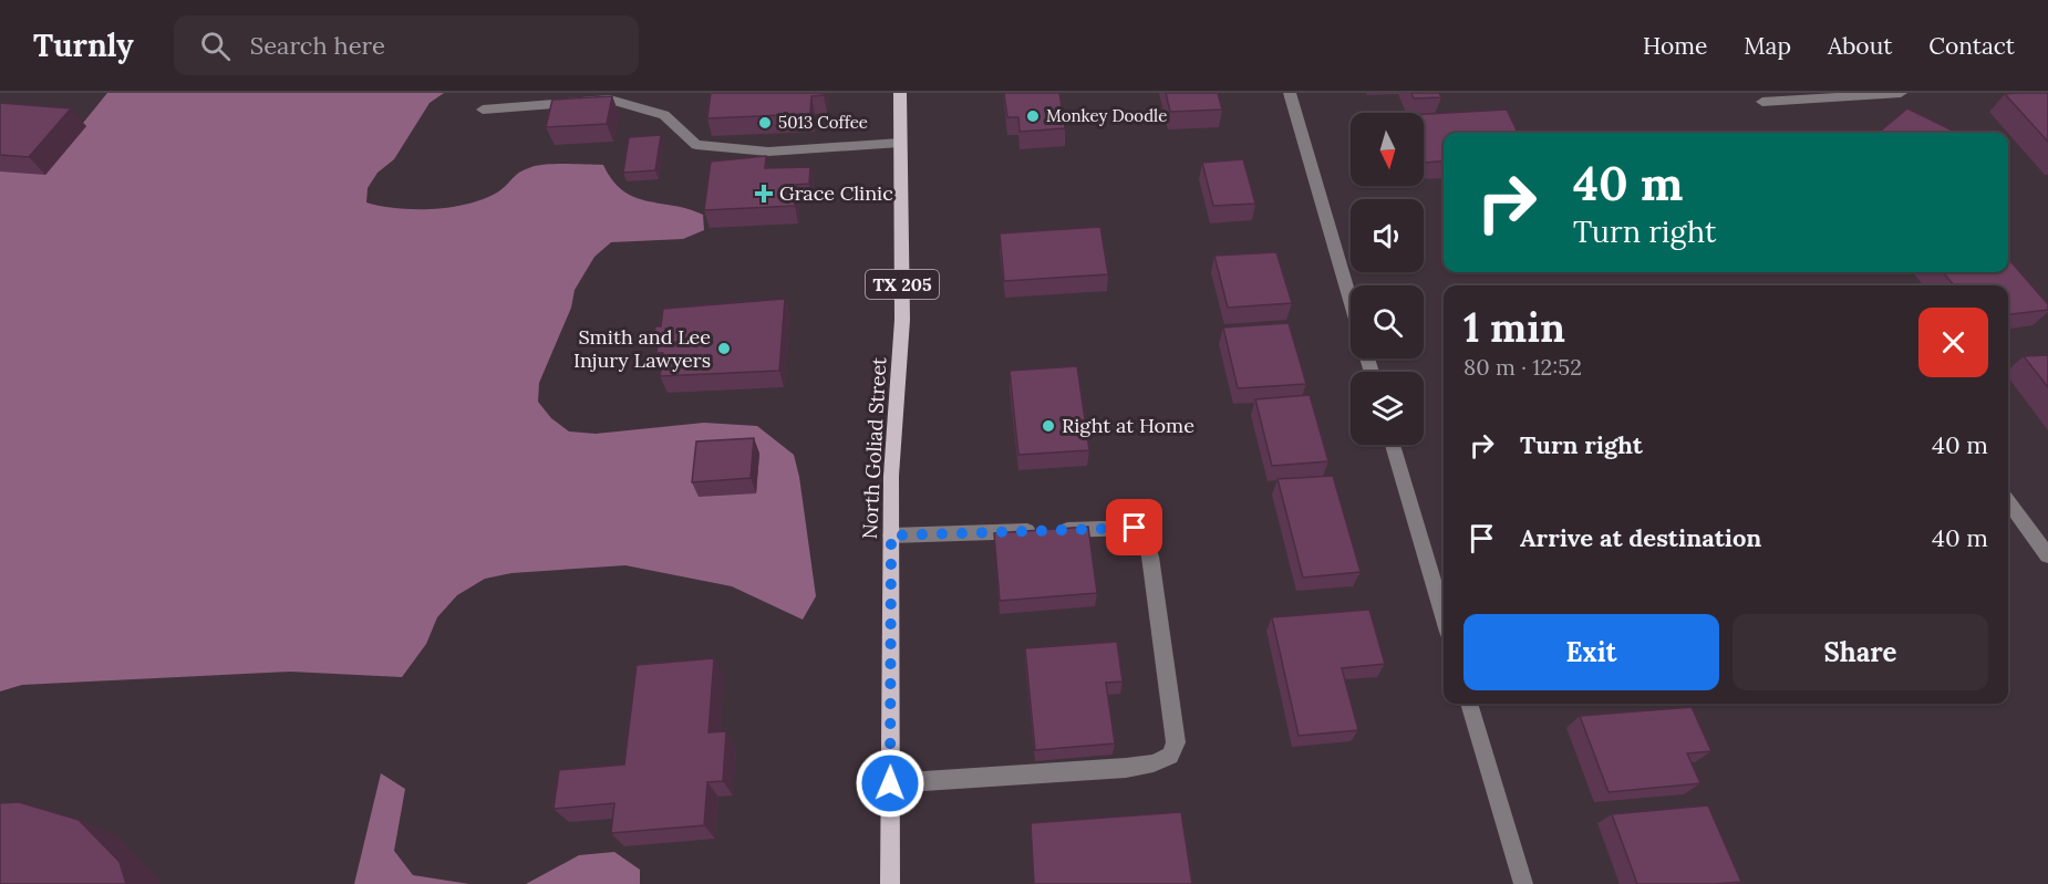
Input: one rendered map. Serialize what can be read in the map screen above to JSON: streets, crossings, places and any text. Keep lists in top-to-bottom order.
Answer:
{
  "streets": {
    "main road": ["TX 205", "North Goliad Street"]
  },
  "places": {
    "other": [
      "Monkey Doodle",
      "5013 Coffee",
      "Smith and Lee Injury Lawyers",
      "Right at Home"
    ],
    "health": ["Grace Clinic"]
  },
  "north": "bottom",
  "page": {
    "header": "Turnly",
    "search": "Search here",
    "nav": [
      "Home",
      "Map",
      "About",
      "Contact"
    ],
    "turn": ["40 m", "Turn right"],
    "heading": ["1 min", "80 m · 12:52"],
    "list": [
      {
        "name": "Turn right",
        "value": "40 m"
      },
      {
        "name": "Arrive at destination",
        "value": "40 m"
      }
    ],
    "buttons": ["Exit", "Share"]
  }
}
